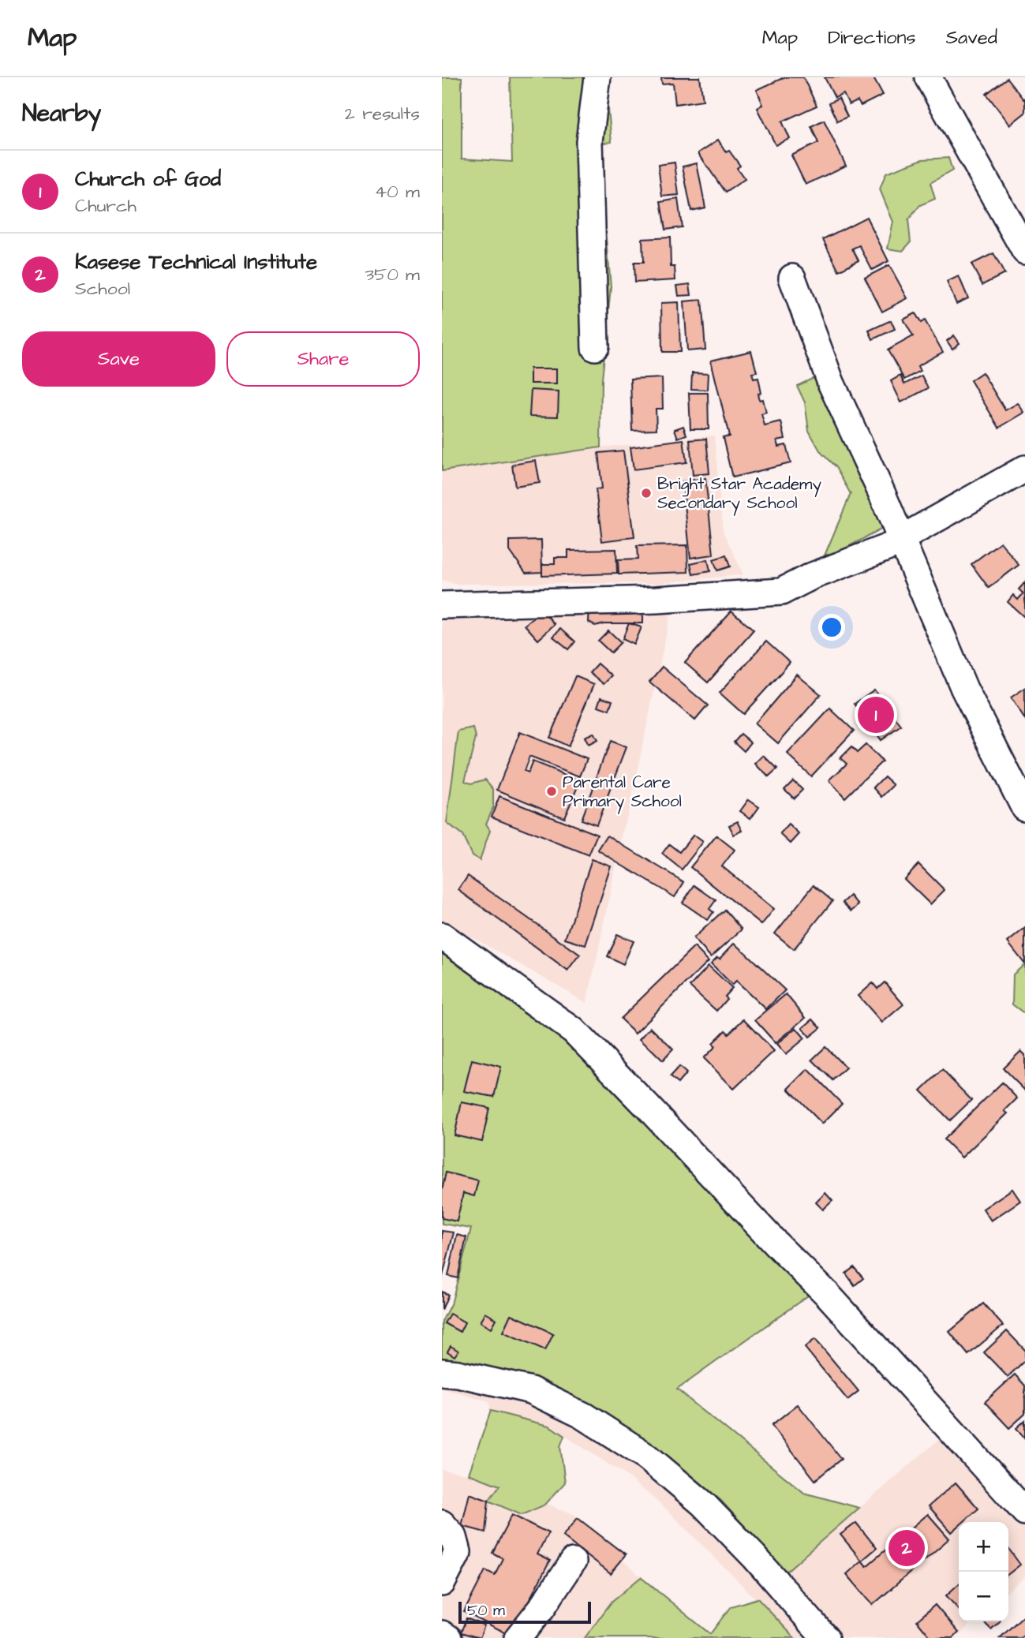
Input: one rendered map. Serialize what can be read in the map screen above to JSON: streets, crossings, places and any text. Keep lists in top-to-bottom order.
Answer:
{
  "places": ["Bright Star Academy Secondary School", "Parental Care Primary School"],
  "scale_bar": "50 m",
  "page": {
    "header": "Map",
    "nav": ["Map", "Directions", "Saved"],
    "heading": ["Nearby", "2 results"],
    "list": [
      {
        "mark": "1",
        "name": "Church of God",
        "note": "Church",
        "value": "40 m"
      },
      {
        "mark": "2",
        "name": "Kasese Technical Institute",
        "note": "School",
        "value": "350 m"
      }
    ],
    "buttons": ["Save", "Share"],
    "pins": ["1", "2"],
    "map_buttons": ["+", "−"],
    "scale": "50 m"
  }
}
